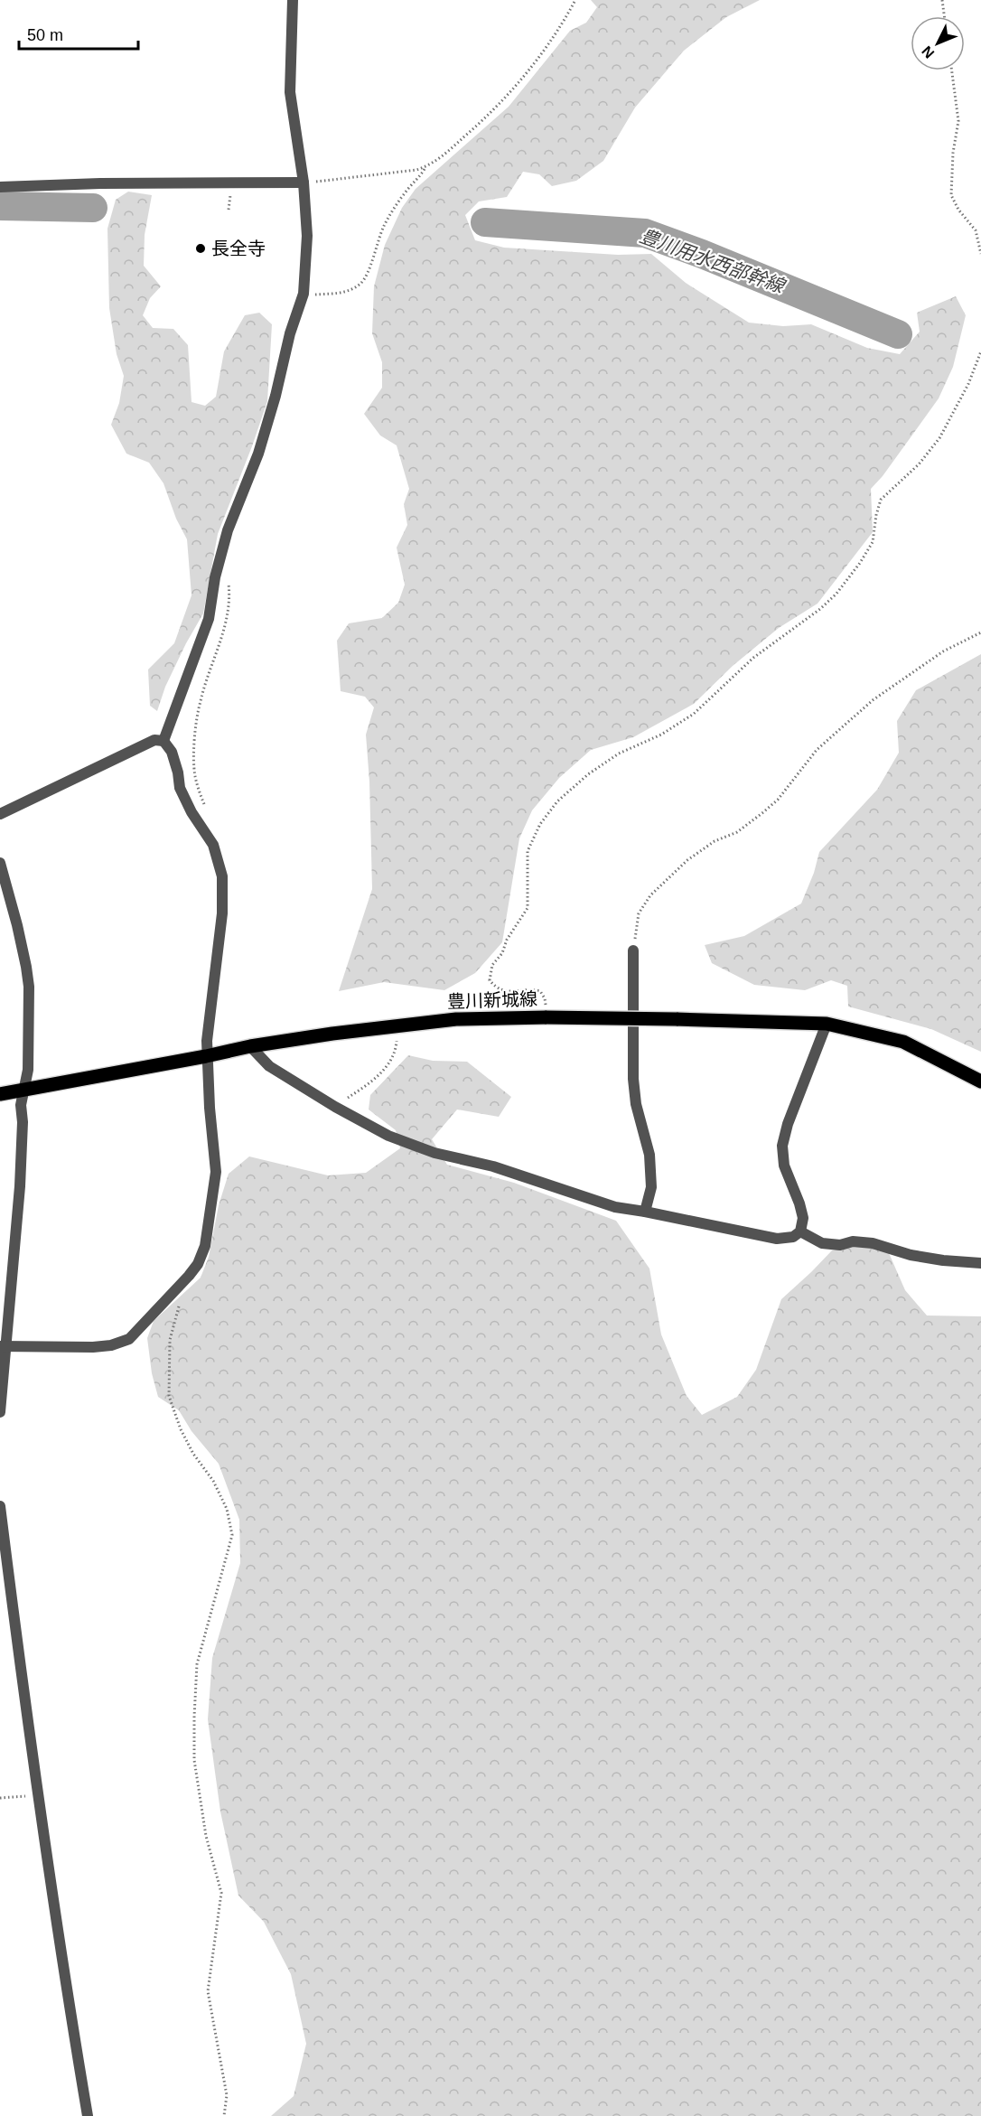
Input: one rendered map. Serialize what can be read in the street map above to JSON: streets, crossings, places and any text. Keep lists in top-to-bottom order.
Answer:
{
  "streets": {
    "main road": ["豊川新城線"]
  },
  "water": ["豊川用水西部幹線"],
  "places": ["長全寺"],
  "scale_bar": "50 m",
  "north": "bottom left"
}
